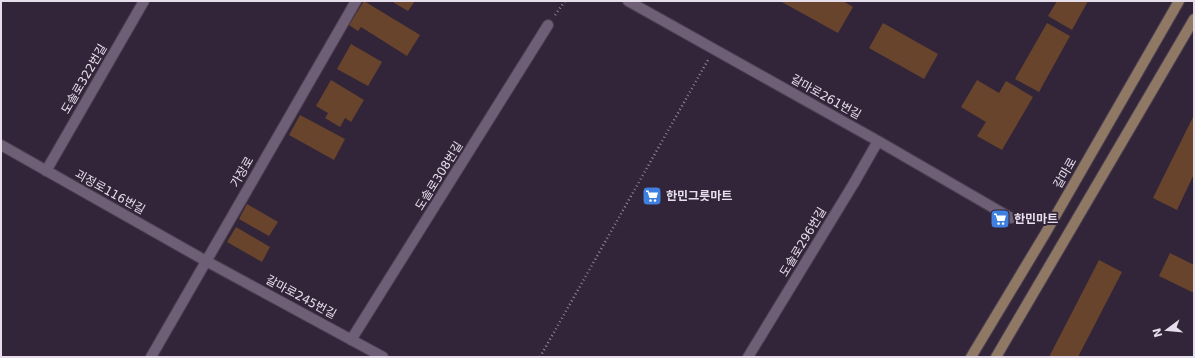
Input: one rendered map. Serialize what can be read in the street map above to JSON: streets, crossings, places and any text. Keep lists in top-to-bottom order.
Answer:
{
  "streets": {
    "main road": ["갈마로"],
    "street": [
      "도솔로322번길",
      "갈마로261번길",
      "가장로",
      "도솔로308번길",
      "괴정로116번길",
      "도솔로296번길",
      "갈마로245번길"
    ]
  },
  "crossings": [
    ["도솔로322번길", "괴정로116번길"],
    ["갈마로261번길", "도솔로296번길"],
    ["가장로", "괴정로116번길"],
    ["가장로", "갈마로245번길"],
    ["도솔로308번길", "갈마로245번길"],
    ["괴정로116번길", "갈마로245번길"]
  ],
  "places": {
    "supermarket": ["한민그릇마트", "한민마트"]
  },
  "north": "left"
}
